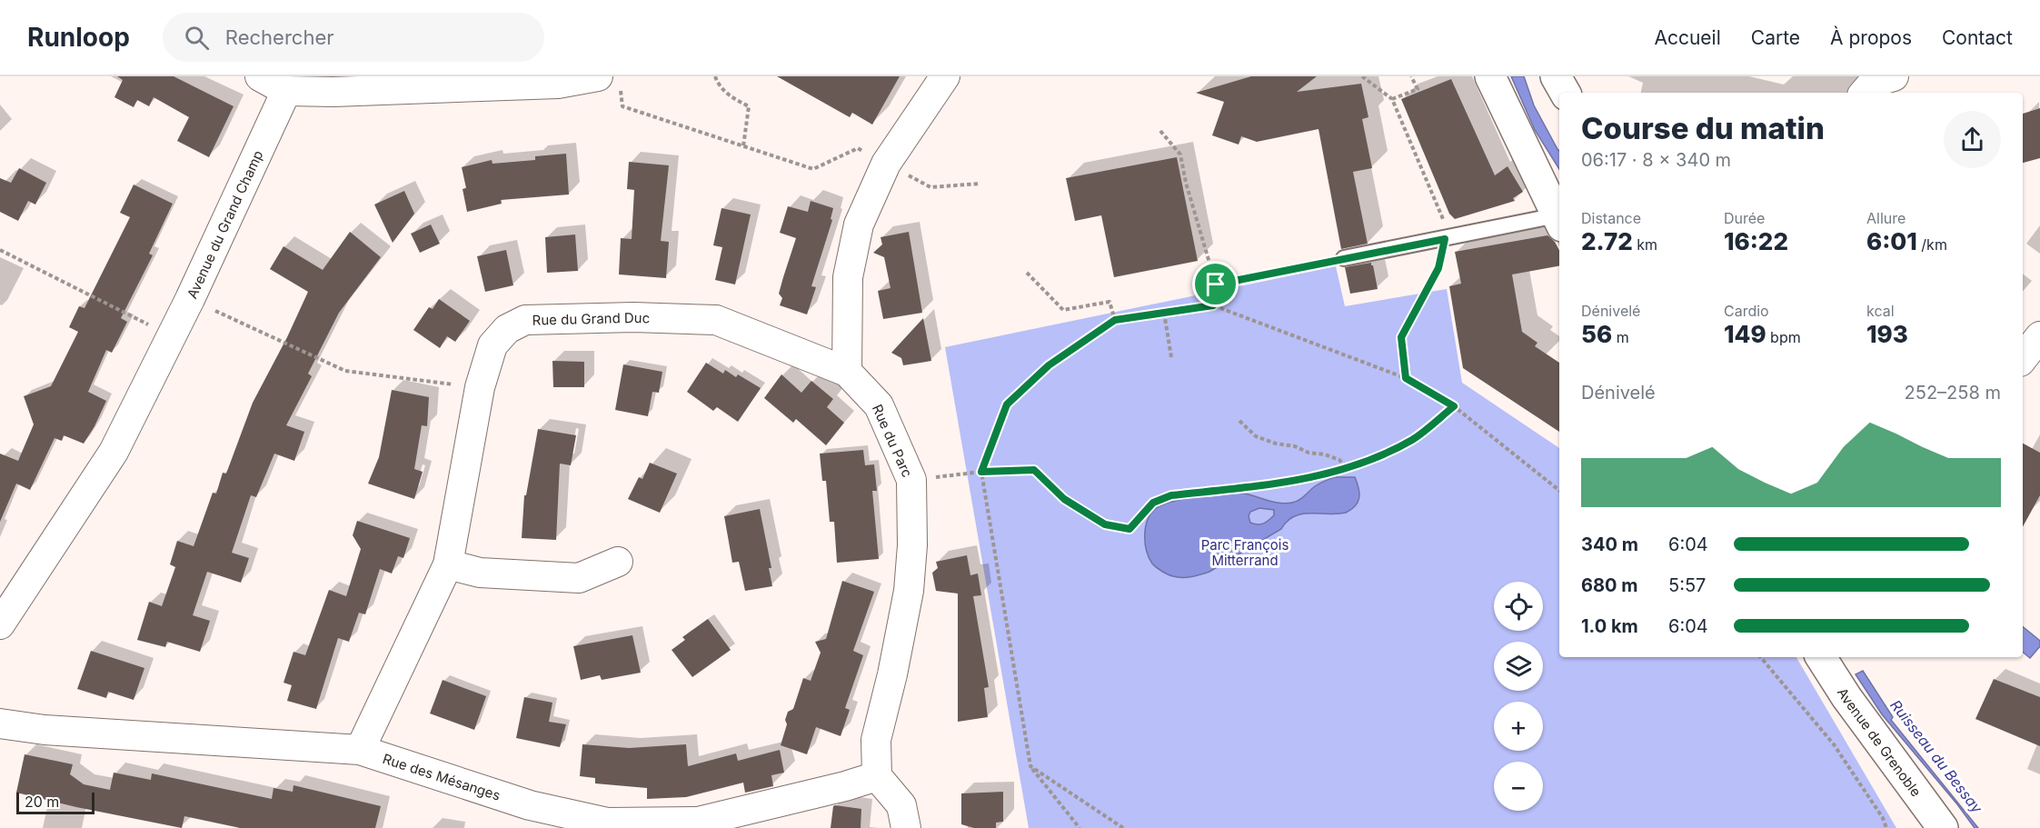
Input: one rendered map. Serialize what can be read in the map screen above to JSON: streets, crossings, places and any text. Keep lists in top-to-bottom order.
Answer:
{
  "streets": {
    "street": [
      "Avenue du Grand Champ",
      "Rue du Grand Duc",
      "Rue du Parc",
      "Avenue de Grenoble",
      "Rue des Mésanges"
    ]
  },
  "crossings": [
    ["Rue du Grand Duc", "Rue du Parc"],
    ["Rue du Grand Duc", "Rue des Mésanges"],
    ["Rue du Parc", "Rue des Mésanges"]
  ],
  "water": ["Ruisseau du Bessay"],
  "parks": ["Parc François Mitterrand"],
  "scale_bar": "20 m",
  "page": {
    "header": "Runloop",
    "search": "Rechercher",
    "nav": [
      "Accueil",
      "Carte",
      "À propos",
      "Contact"
    ],
    "heading": ["Course du matin", "06:17 · 8 × 340 m"],
    "stats": [
      ["Distance", "2.72 km"],
      ["Durée", "16:22"],
      ["Allure", "6:01 /km"],
      ["Dénivelé", "56 m"],
      ["Cardio", "149 bpm"],
      ["kcal", "193"]
    ],
    "chart": ["Dénivelé", "252–258 m"],
    "list": [
      {
        "name": "340 m",
        "note": "6:04"
      },
      {
        "name": "680 m",
        "note": "5:57"
      },
      {
        "name": "1.0 km",
        "note": "6:04"
      }
    ],
    "map_buttons": ["+", "−"],
    "scale": "20 m"
  }
}
